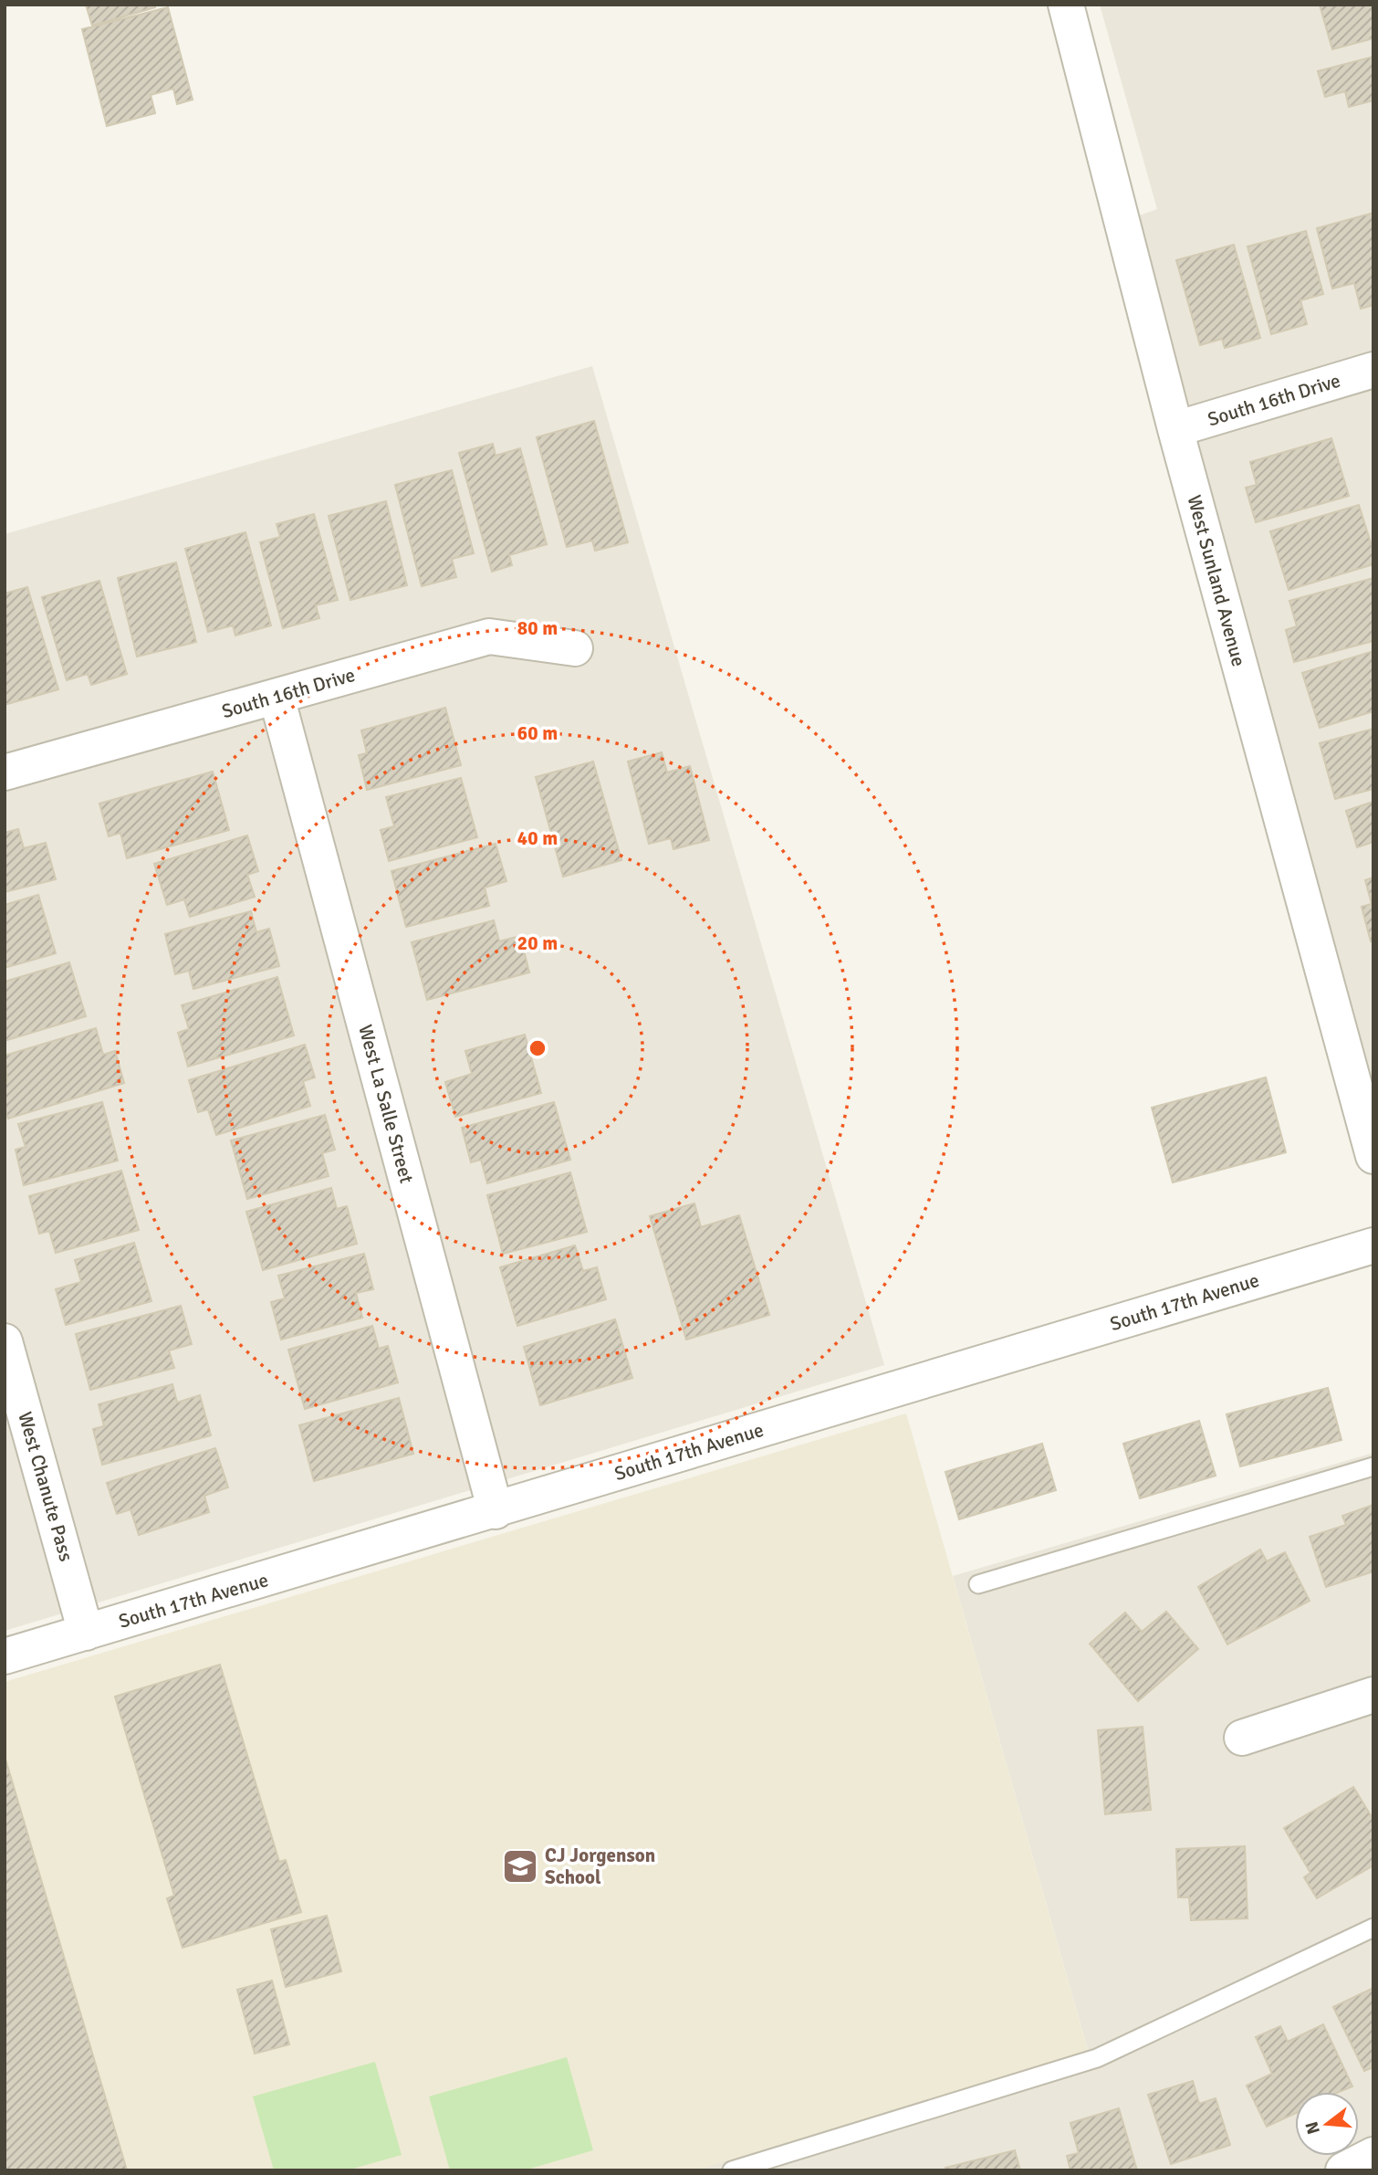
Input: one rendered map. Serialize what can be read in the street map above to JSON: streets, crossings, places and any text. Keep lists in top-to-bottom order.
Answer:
{
  "streets": {
    "street": [
      "South 16th Drive",
      "West Sunland Avenue",
      "West La Salle Street",
      "South 17th Avenue",
      "West Chanute Pass"
    ]
  },
  "crossings": [
    ["South 16th Drive", "West Sunland Avenue"],
    ["South 16th Drive", "West La Salle Street"],
    ["West La Salle Street", "South 17th Avenue"],
    ["South 17th Avenue", "West Chanute Pass"]
  ],
  "places": {
    "school or university": ["CJ Jorgenson School"]
  },
  "north": "left",
  "rings": [
    "80 m",
    "60 m",
    "40 m",
    "20 m"
  ]
}
